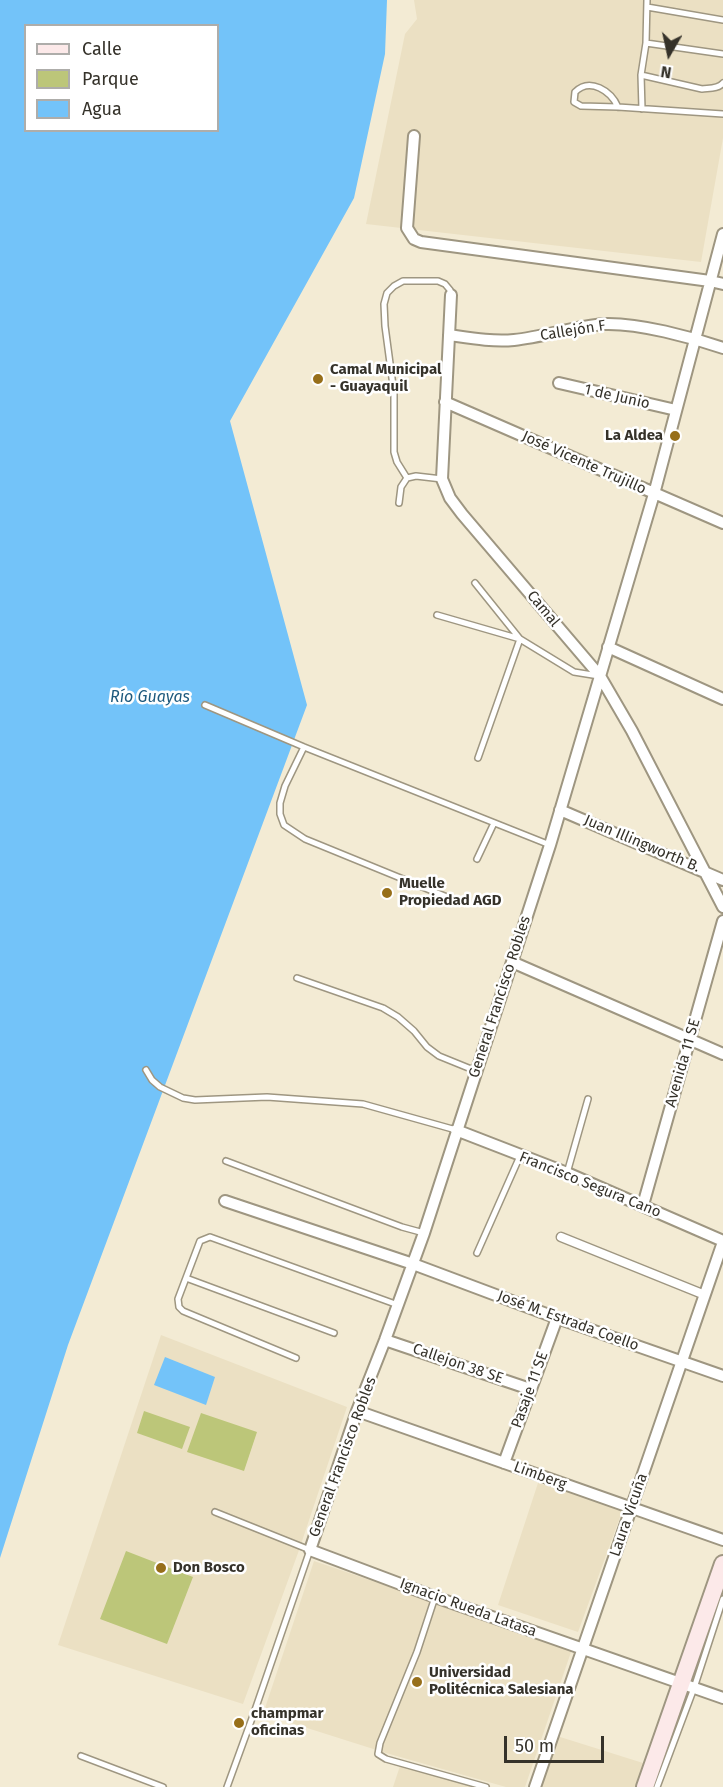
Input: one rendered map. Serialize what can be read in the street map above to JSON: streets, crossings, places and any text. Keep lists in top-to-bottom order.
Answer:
{
  "streets": {
    "street": [
      "Callejón F",
      "1 de Junio",
      "José Vicente Trujillo",
      "Camal",
      "Juan Illingworth B.",
      "General Francisco Robles",
      "Avenida 11 SE",
      "Francisco Segura Cano",
      "José M. Estrada Coello",
      "Callejon 38 SE",
      "Pasaje 11 SE",
      "Limberg",
      "Laura Vicuña",
      "Ignacio Rueda Latasa"
    ]
  },
  "crossings": [
    ["Callejón F", "Camal"],
    ["Callejón F", "General Francisco Robles"],
    ["1 de Junio", "General Francisco Robles"],
    ["José Vicente Trujillo", "Camal"],
    ["José Vicente Trujillo", "General Francisco Robles"],
    ["Camal", "Juan Illingworth B."],
    ["Camal", "General Francisco Robles"],
    ["Juan Illingworth B.", "General Francisco Robles"],
    ["General Francisco Robles", "Francisco Segura Cano"],
    ["General Francisco Robles", "José M. Estrada Coello"],
    ["General Francisco Robles", "Callejon 38 SE"],
    ["General Francisco Robles", "Limberg"],
    ["General Francisco Robles", "Ignacio Rueda Latasa"],
    ["Avenida 11 SE", "Francisco Segura Cano"],
    ["Francisco Segura Cano", "Laura Vicuña"],
    ["José M. Estrada Coello", "Pasaje 11 SE"],
    ["José M. Estrada Coello", "Laura Vicuña"],
    ["Callejon 38 SE", "Pasaje 11 SE"],
    ["Pasaje 11 SE", "Limberg"],
    ["Limberg", "Laura Vicuña"],
    ["Laura Vicuña", "Ignacio Rueda Latasa"]
  ],
  "water": ["Río Guayas"],
  "places": [
    "Camal Municipal - Guayaquil",
    "La Aldea",
    "Muelle Propiedad AGD",
    "Don Bosco",
    "Universidad Politécnica Salesiana",
    "champmar oficinas"
  ],
  "legend": ["Calle", "Parque", "Agua"],
  "scale_bar": "50 m",
  "north": "bottom"
}
